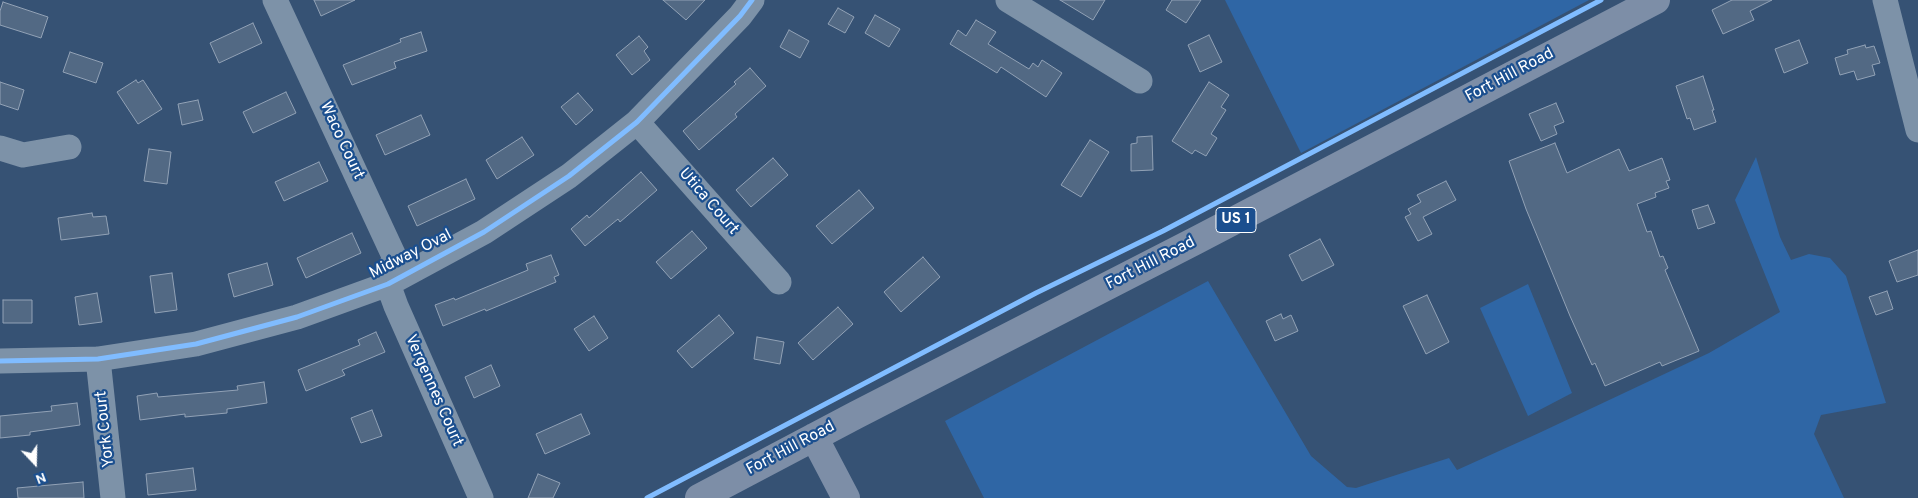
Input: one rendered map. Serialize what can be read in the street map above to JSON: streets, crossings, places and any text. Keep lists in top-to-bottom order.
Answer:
{
  "streets": {
    "main road": ["Fort Hill Road", "US 1"],
    "street": [
      "Waco Court",
      "Utica Court",
      "Midway Oval",
      "Vergennes Court",
      "York Court"
    ]
  },
  "crossings": [
    ["Waco Court", "Midway Oval"],
    ["Waco Court", "Vergennes Court"],
    ["Utica Court", "Midway Oval"],
    ["Midway Oval", "Vergennes Court"],
    ["Midway Oval", "York Court"]
  ],
  "north": "bottom"
}
